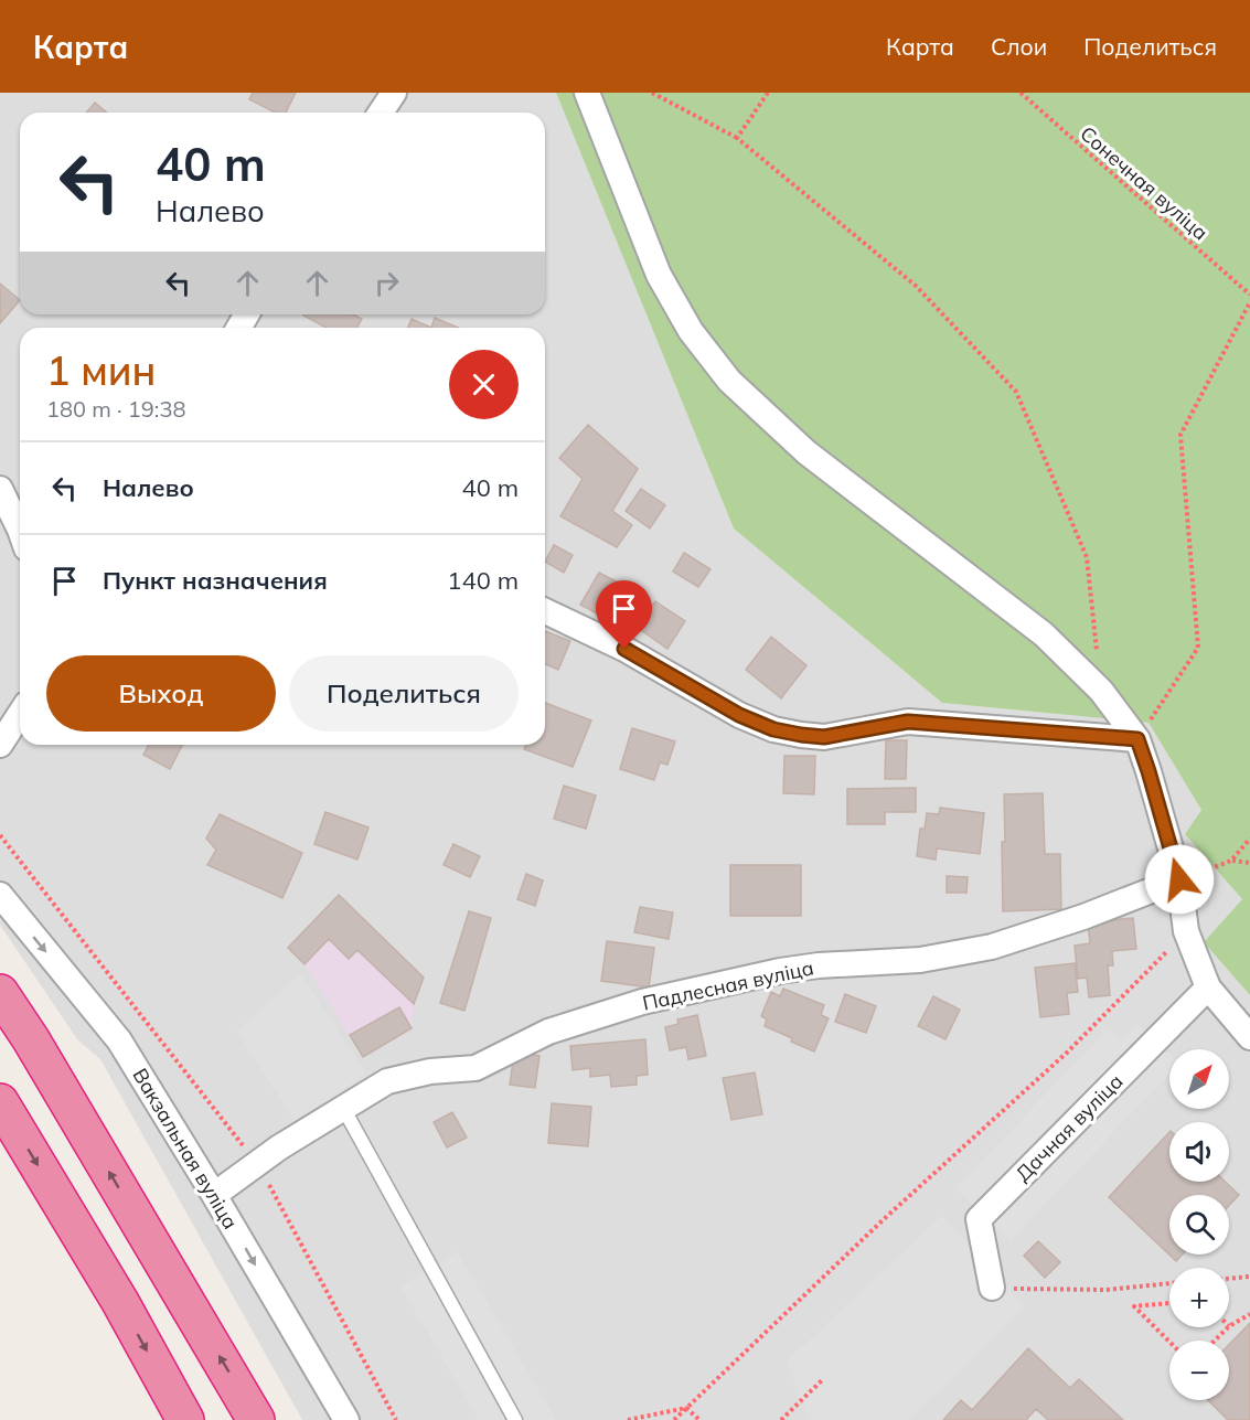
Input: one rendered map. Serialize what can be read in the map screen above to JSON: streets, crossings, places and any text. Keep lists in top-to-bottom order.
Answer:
{
  "streets": {
    "street": ["Падлесная вуліца", "Дачная вуліца", "Вакзальная вуліца"],
    "path": ["Сонечная вуліца"]
  },
  "crossings": [
    ["Падлесная вуліца", "Вакзальная вуліца"]
  ],
  "one_way": ["Вакзальная вуліца"],
  "north": "top right",
  "page": {
    "header": "Карта",
    "nav": ["Карта", "Слои", "Поделиться"],
    "turn": ["40 m", "Налево"],
    "heading": ["1 мин", "180 m · 19:38"],
    "list": [
      {
        "name": "Налево",
        "value": "40 m"
      },
      {
        "name": "Пункт назначения",
        "value": "140 m"
      }
    ],
    "buttons": ["Выход", "Поделиться"],
    "map_buttons": ["+", "−"]
  }
}
